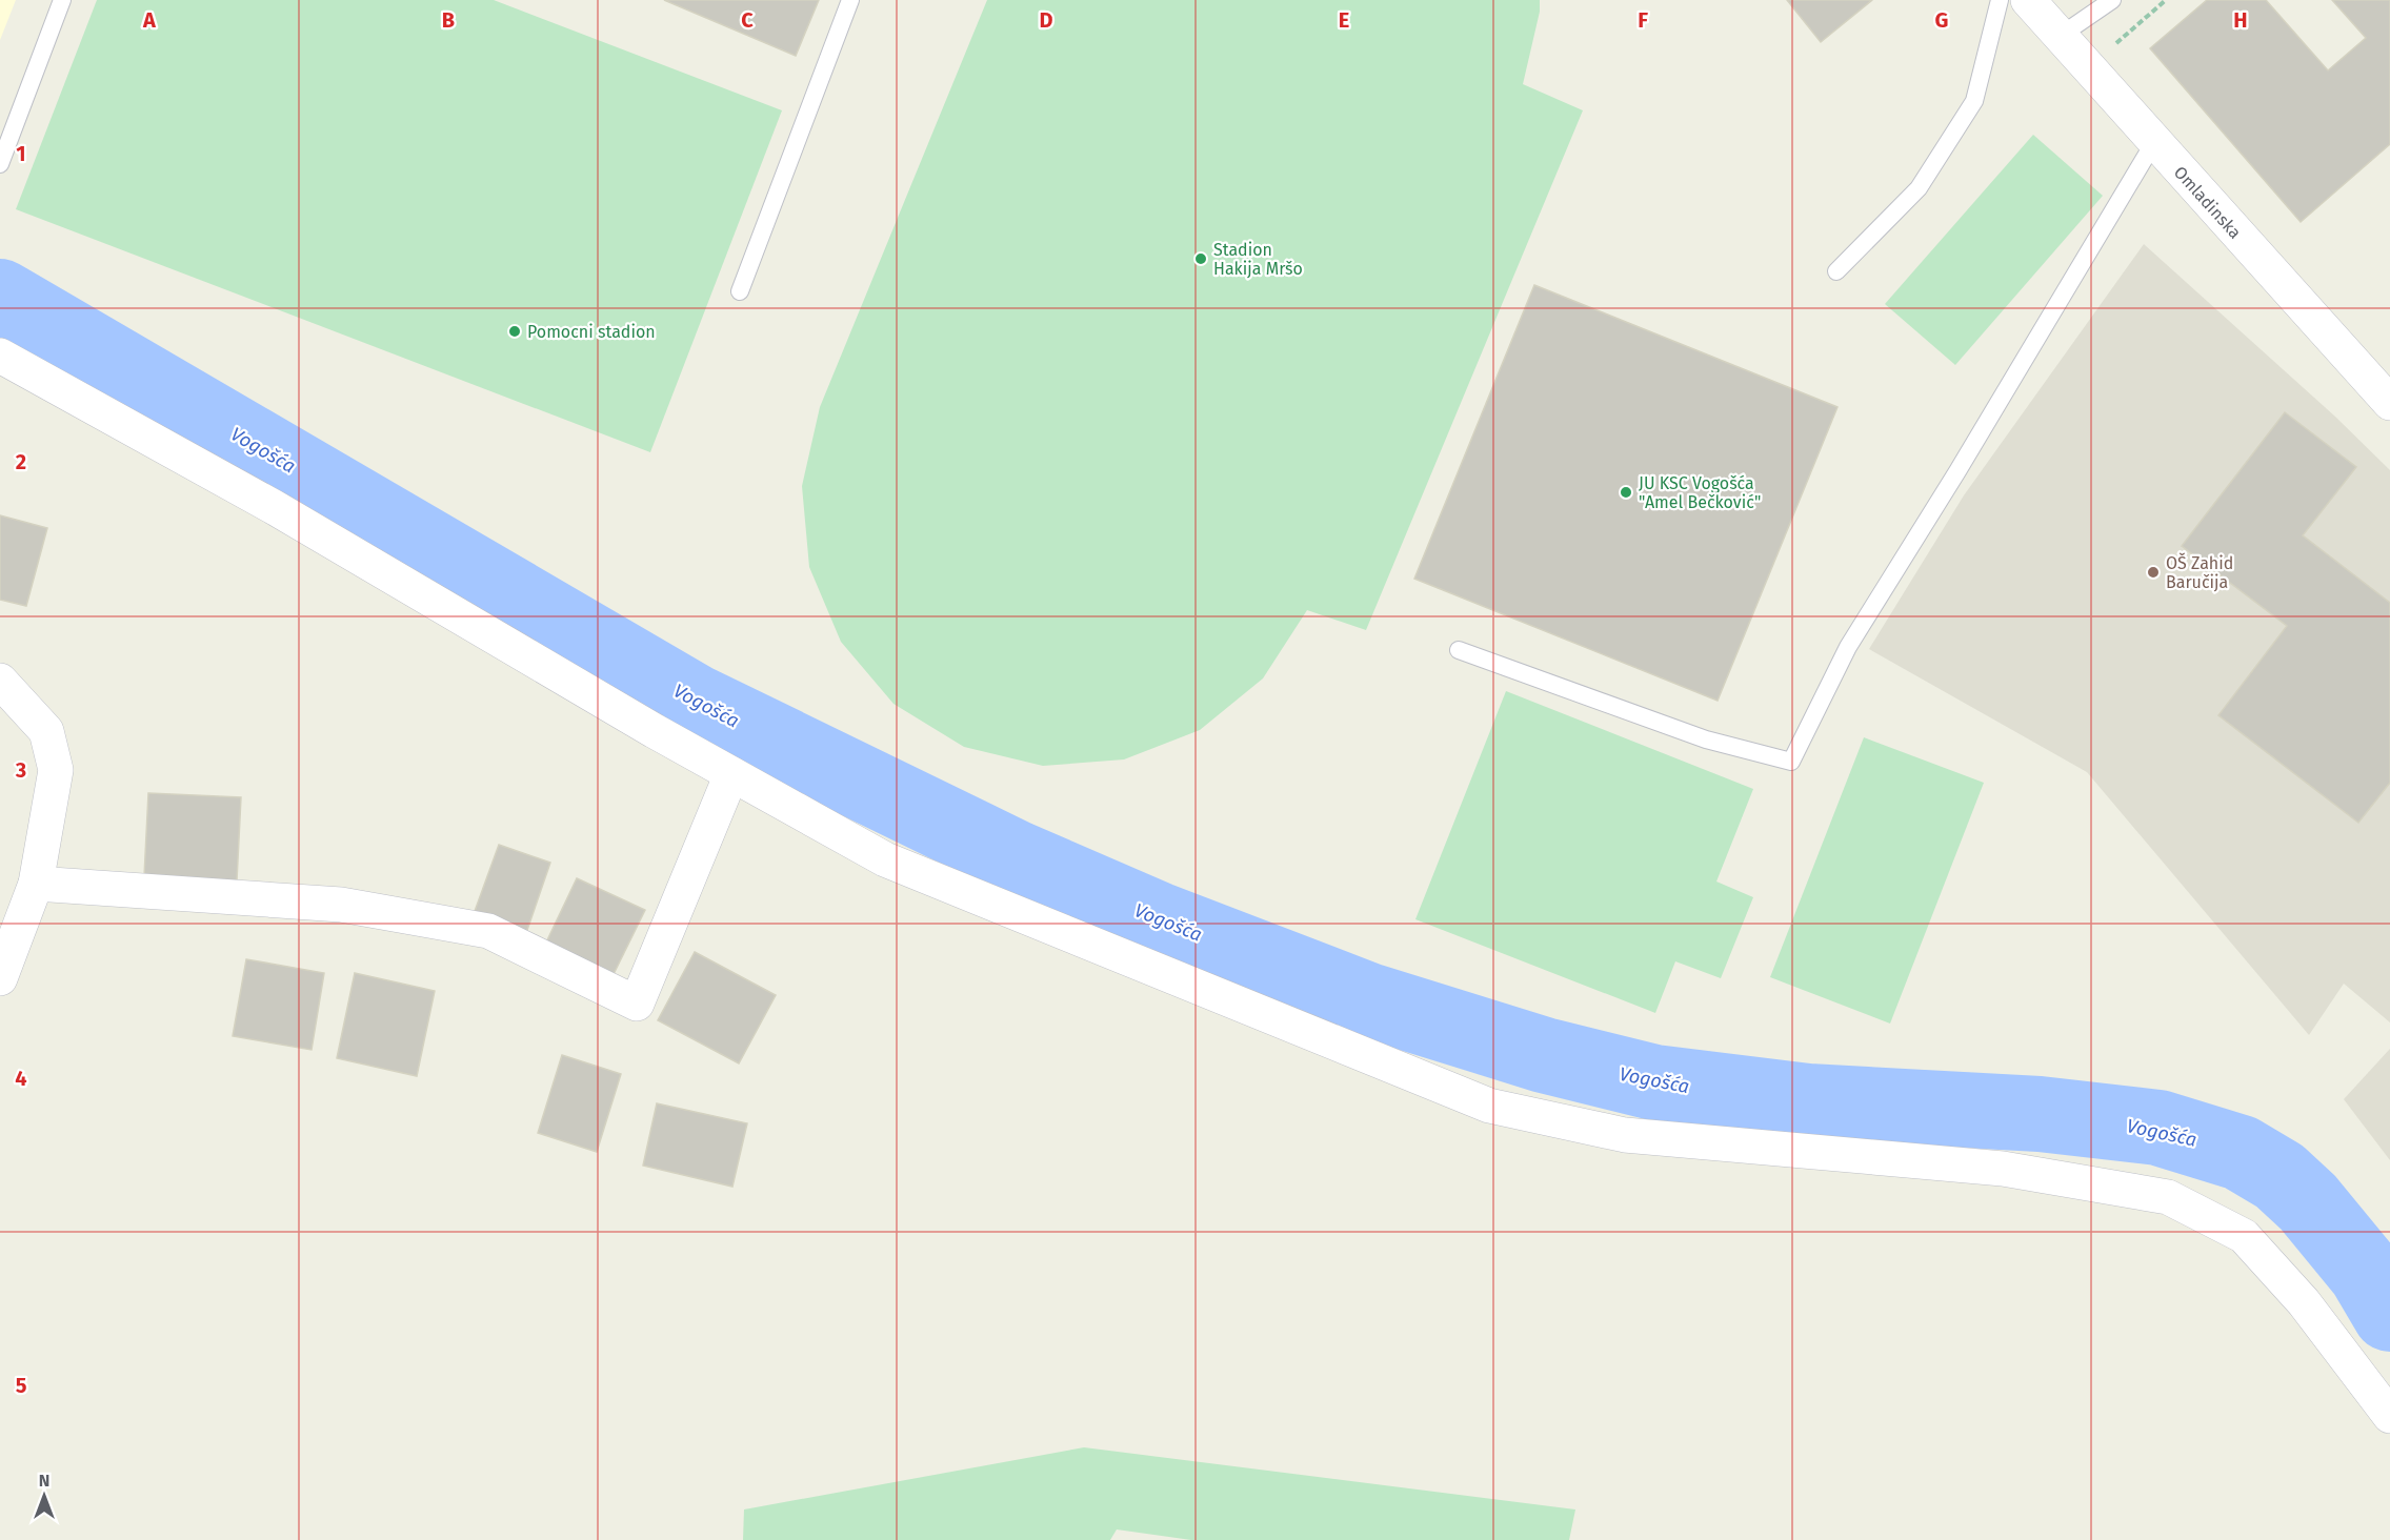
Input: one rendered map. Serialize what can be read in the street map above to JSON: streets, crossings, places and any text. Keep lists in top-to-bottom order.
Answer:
{
  "streets": {
    "street": ["Omladinska"]
  },
  "water": ["Vogošća"],
  "places": [
    "Stadion Hakija Mršo",
    "Pomocni stadion",
    "JU KSC Vogošća \"Amel Bečković\"",
    "OŠ Zahid Baručija"
  ],
  "north": "top",
  "grid": {
    "columns": [
      "A",
      "B",
      "C",
      "D",
      "E",
      "F",
      "G",
      "H"
    ],
    "rows": [
      "1",
      "2",
      "3",
      "4",
      "5"
    ]
  }
}
